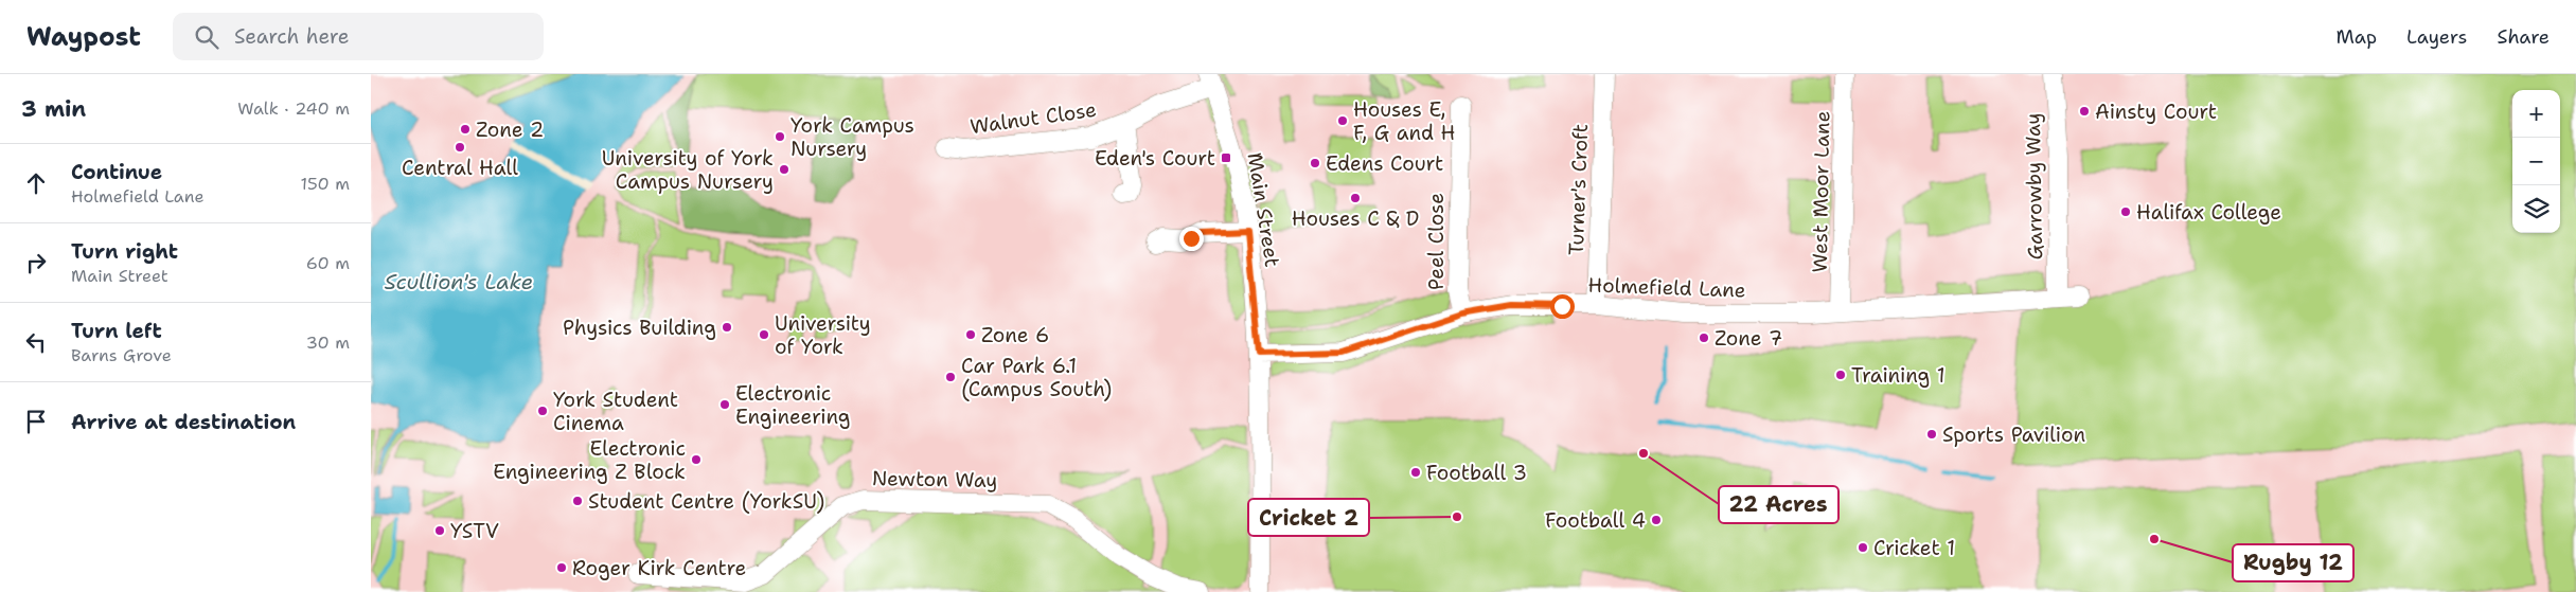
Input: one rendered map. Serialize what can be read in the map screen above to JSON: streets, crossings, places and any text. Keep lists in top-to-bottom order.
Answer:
{
  "streets": {
    "street": [
      "Walnut Close",
      "Garrowby Way",
      "Turner's Croft",
      "West Moor Lane",
      "Main Street",
      "Peel Close",
      "Holmefield Lane",
      "Newton Way"
    ]
  },
  "crossings": [
    ["Walnut Close", "Main Street"],
    ["Garrowby Way", "Holmefield Lane"],
    ["Turner's Croft", "Holmefield Lane"],
    ["West Moor Lane", "Holmefield Lane"],
    ["Main Street", "Holmefield Lane"],
    ["Peel Close", "Holmefield Lane"]
  ],
  "water": ["Scullion's Lake"],
  "places": {
    "other": [
      "Ainsty Court",
      "Houses E, F, G and H",
      "Zone 2",
      "York Campus Nursery",
      "Central Hall",
      "Edens Court",
      "University of York Campus Nursery",
      "Houses C & D",
      "Halifax College",
      "Physics Building",
      "University of York",
      "Zone 6",
      "Zone 7",
      "Training 1",
      "Car Park 6.1 (Campus South)",
      "Electronic Engineering",
      "York Student Cinema",
      "Sports Pavilion",
      "22 Acres",
      "Electronic Engineering Z Block",
      "Football 3",
      "Student Centre (YorkSU)",
      "Cricket 2",
      "Football 4",
      "YSTV",
      "Rugby 12",
      "Cricket 1",
      "Roger Kirk Centre"
    ],
    "transit": ["Eden's Court"]
  },
  "page": {
    "header": "Waypost",
    "search": "Search here",
    "nav": ["Map", "Layers", "Share"],
    "heading": ["3 min", "Walk · 240 m"],
    "map_buttons": ["+", "−"],
    "list": [
      ["Continue", "Holmefield Lane", "150 m"],
      ["Turn right", "Main Street", "60 m"],
      ["Turn left", "Barns Grove", "30 m"],
      "Arrive at destination"
    ]
  }
}
